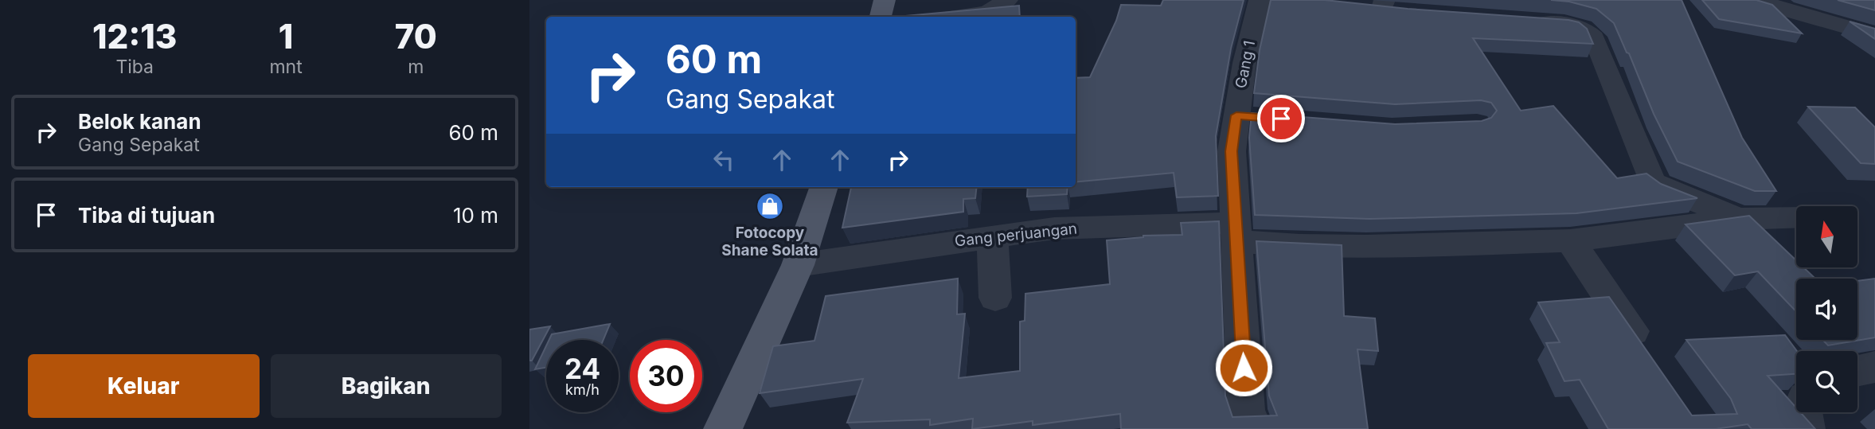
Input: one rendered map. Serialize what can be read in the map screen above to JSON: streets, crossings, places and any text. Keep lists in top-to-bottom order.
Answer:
{
  "streets": {
    "street": ["Gang 1", "Gang perjuangan"]
  },
  "crossings": [
    ["Gang 1", "Gang perjuangan"]
  ],
  "places": {
    "shop": ["Fotocopy Shane Solata"]
  },
  "north": "top",
  "page": {
    "eta": [
      "12:13",
      "Tiba",
      "1",
      "mnt",
      "70",
      "m"
    ],
    "turn": ["60 m", "Gang Sepakat"],
    "list": [
      {
        "name": "Belok kanan",
        "note": "Gang Sepakat",
        "value": "60 m"
      },
      {
        "name": "Tiba di tujuan",
        "value": "10 m"
      }
    ],
    "speed": "24 km/h",
    "limit": "30",
    "buttons": ["Keluar", "Bagikan"]
  }
}
